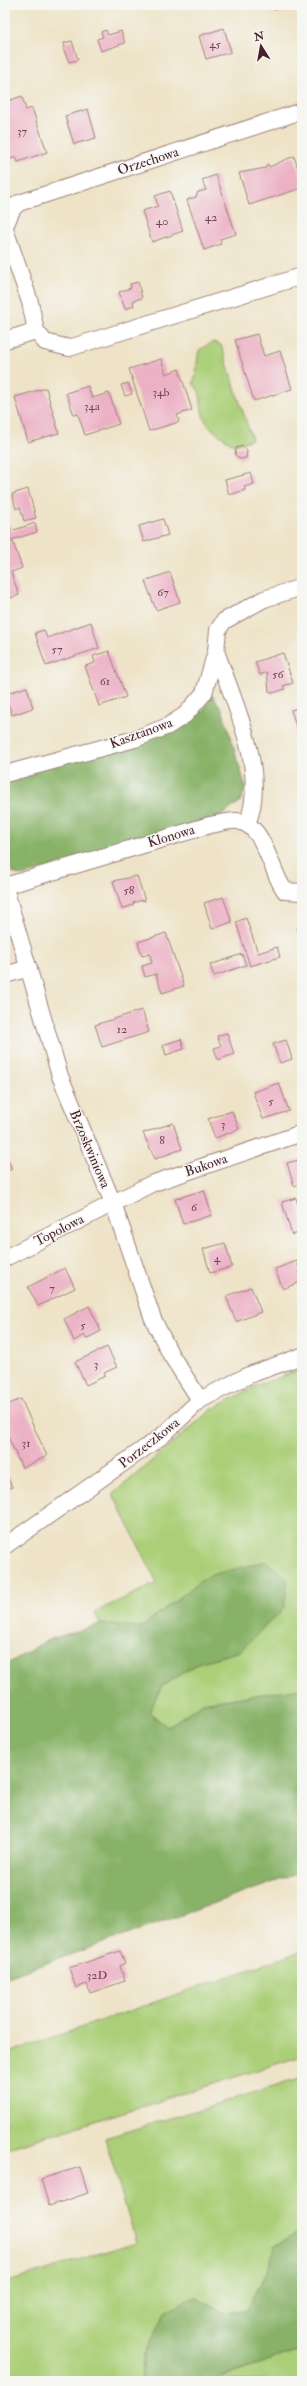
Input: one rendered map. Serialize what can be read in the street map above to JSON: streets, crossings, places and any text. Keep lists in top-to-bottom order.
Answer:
{
  "streets": {
    "street": [
      "Orzechowa",
      "Kasztanowa",
      "Klonowa",
      "Brzoskwiniowa",
      "Bukowa",
      "Topolowa",
      "Porzeczkowa"
    ]
  },
  "crossings": [
    ["Klonowa", "Brzoskwiniowa"],
    ["Brzoskwiniowa", "Bukowa"],
    ["Brzoskwiniowa", "Topolowa"],
    ["Brzoskwiniowa", "Porzeczkowa"],
    ["Bukowa", "Topolowa"]
  ],
  "house_numbers": [
    "45",
    "37",
    "42",
    "40",
    "34b",
    "34a",
    "67",
    "57",
    "56",
    "61",
    "58",
    "12",
    "5",
    "3",
    "8",
    "6",
    "4",
    "7",
    "5",
    "3",
    "31",
    "32D"
  ],
  "north": "top"
}
